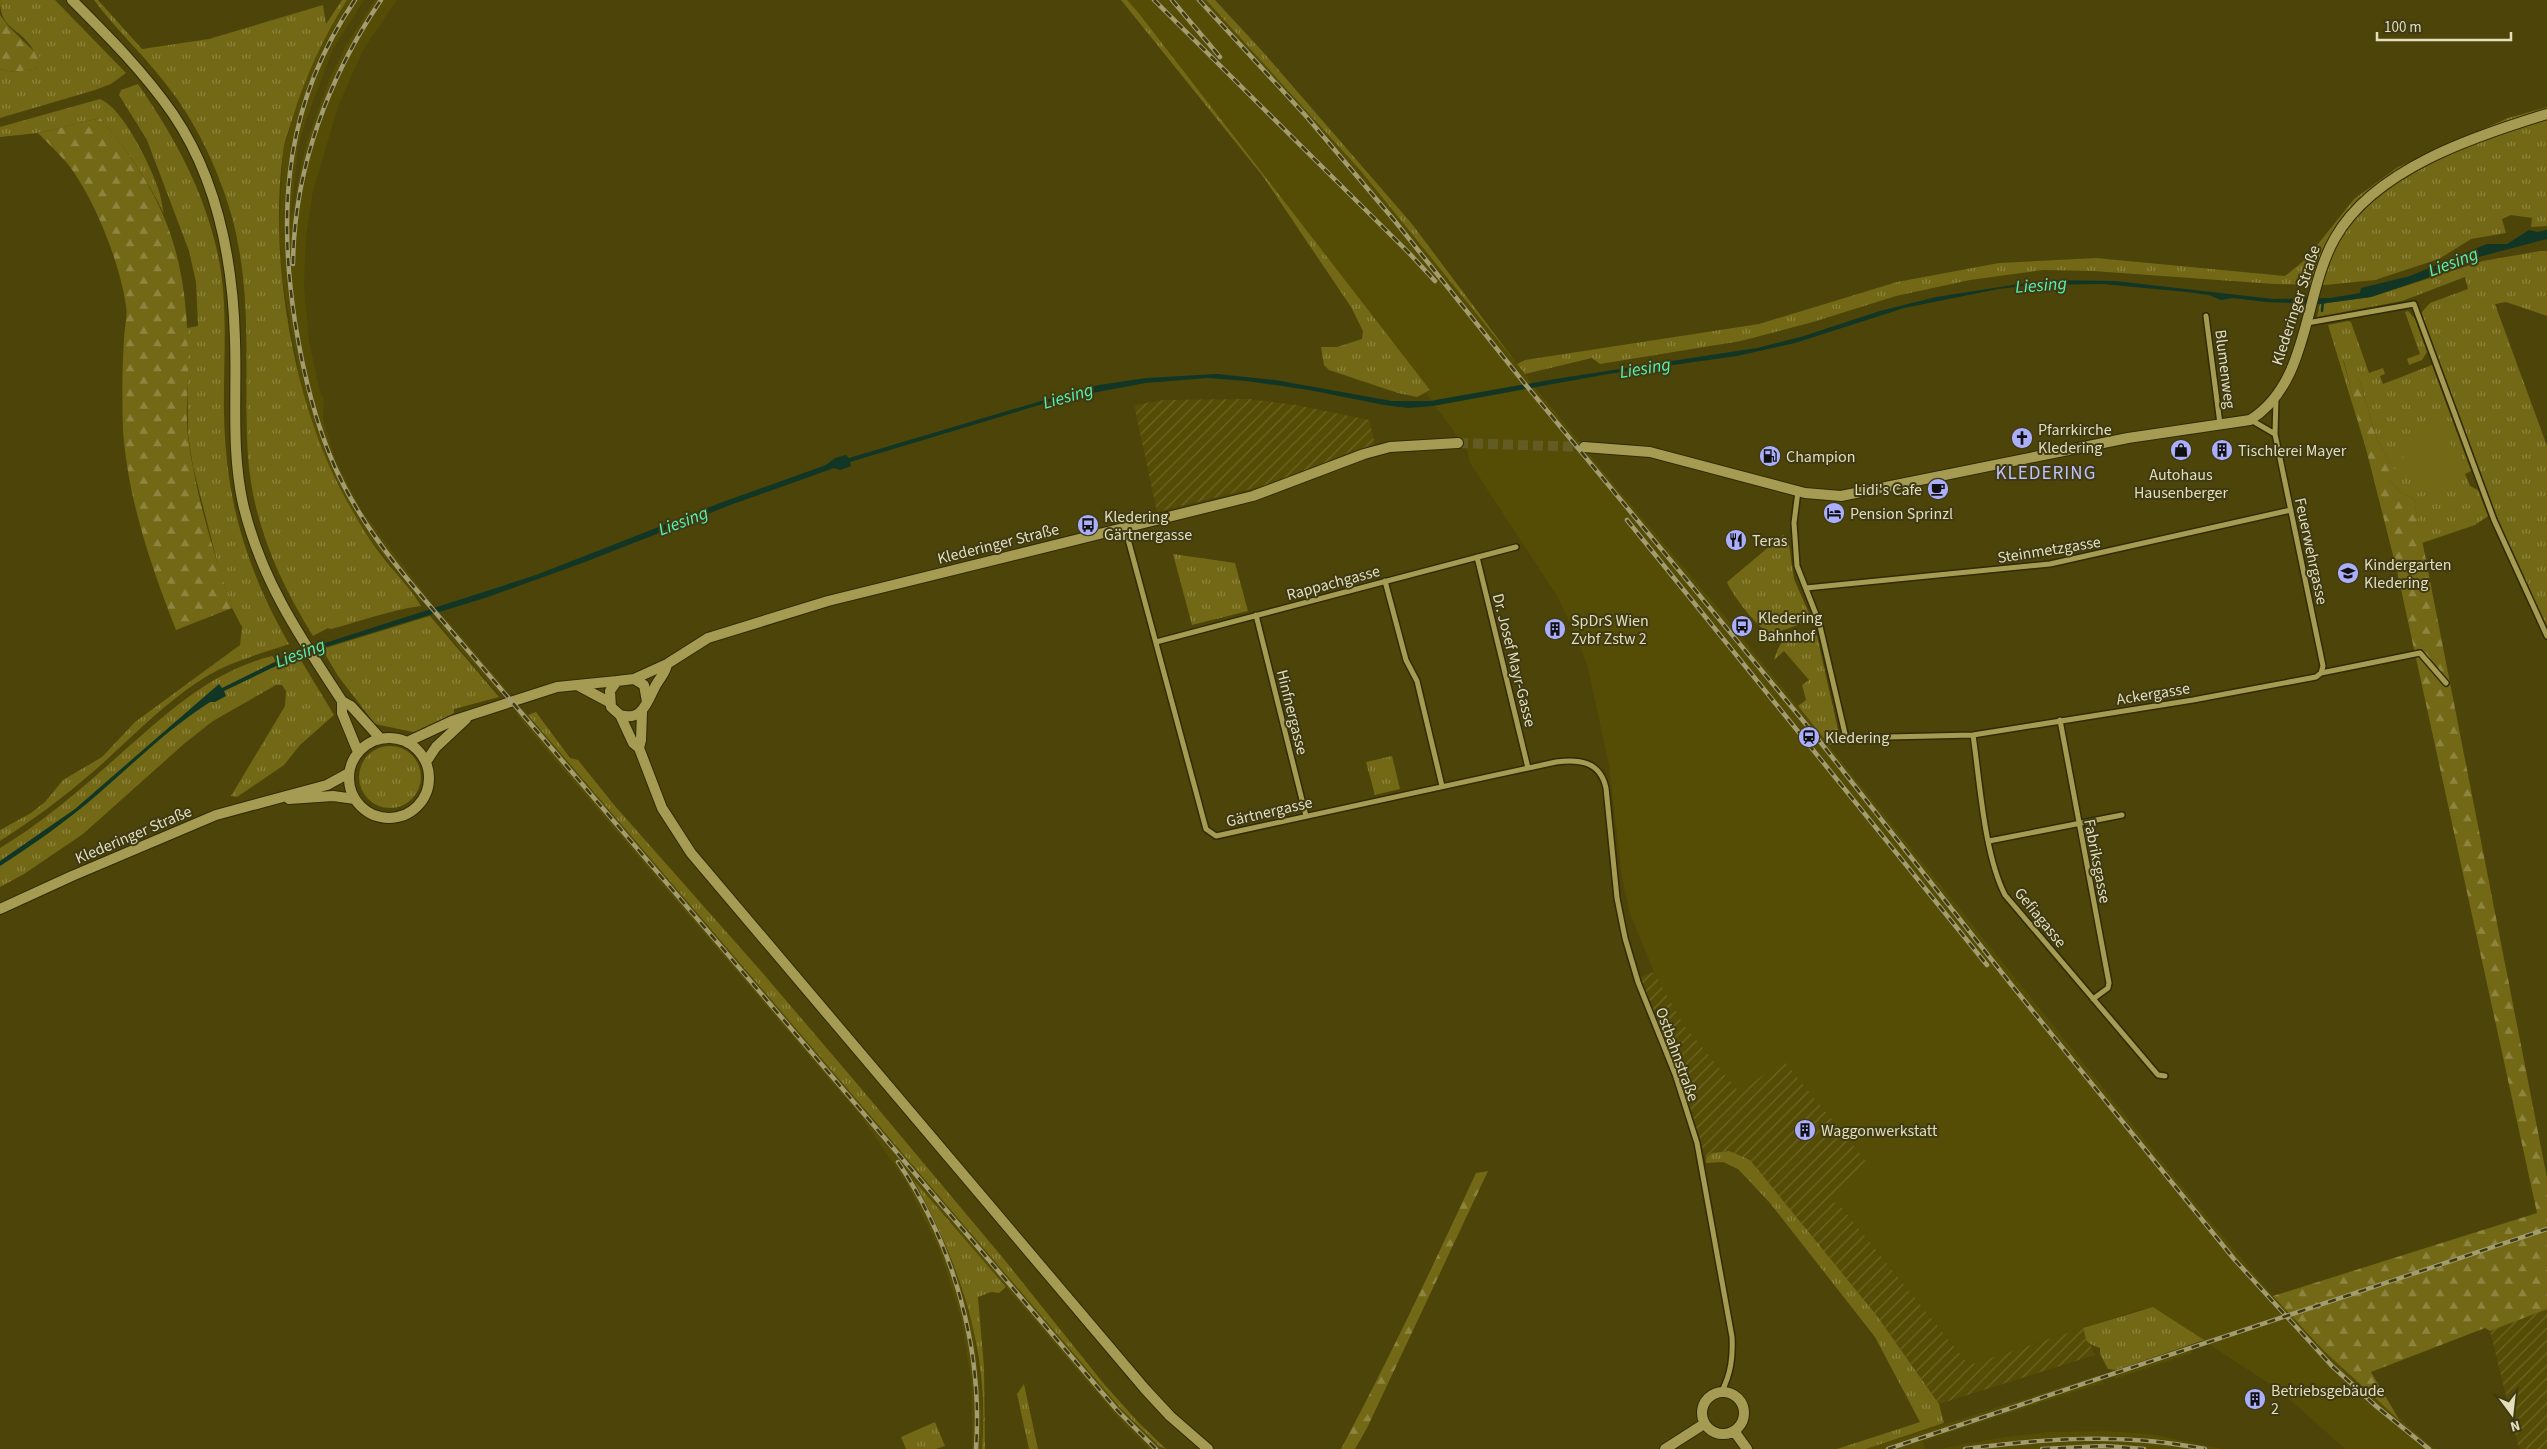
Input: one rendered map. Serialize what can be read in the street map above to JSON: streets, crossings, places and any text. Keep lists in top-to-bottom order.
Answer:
{
  "streets": {
    "main road": ["Klederinger Straße"],
    "street": [
      "Blumenweg",
      "Steinmetzgasse",
      "Feuerwehrgasse",
      "Rappachgasse",
      "Dr. Josef Mayr-Gasse",
      "Ackergasse",
      "Hinfnergasse",
      "Gärtnergasse",
      "Fabriksgasse",
      "Gefiagasse",
      "Ostbahnstraße"
    ]
  },
  "crossings": [
    ["Klederinger Straße", "Blumenweg"],
    ["Klederinger Straße", "Feuerwehrgasse"],
    ["Klederinger Straße", "Gärtnergasse"],
    ["Steinmetzgasse", "Feuerwehrgasse"],
    ["Steinmetzgasse", "Ackergasse"],
    ["Feuerwehrgasse", "Ackergasse"],
    ["Rappachgasse", "Dr. Josef Mayr-Gasse"],
    ["Rappachgasse", "Hinfnergasse"],
    ["Rappachgasse", "Gärtnergasse"],
    ["Dr. Josef Mayr-Gasse", "Gärtnergasse"],
    ["Ackergasse", "Fabriksgasse"],
    ["Ackergasse", "Gefiagasse"],
    ["Hinfnergasse", "Gärtnergasse"],
    ["Gärtnergasse", "Ostbahnstraße"],
    ["Fabriksgasse", "Gefiagasse"]
  ],
  "districts": ["KLEDERING"],
  "water": ["Liesing"],
  "places": {
    "church": ["Pfarrkirche Kledering"],
    "shop": ["Autohaus Hausenberger"],
    "building": [
      "Tischlerei Mayer",
      "SpDrS Wien Zvbf Zstw 2",
      "Waggonwerkstatt",
      "Betriebsgebäude 2"
    ],
    "fuel station": ["Champion"],
    "cafe": ["Lidi's Cafe"],
    "hotel": ["Pension Sprinzl"],
    "bus stop": ["Kledering Gärtnergasse", "Kledering Bahnhof"],
    "restaurant": ["Teras"],
    "school or university": ["Kindergarten Kledering"],
    "station": ["Kledering"]
  },
  "scale_bar": "100 m",
  "north": "bottom"
}
